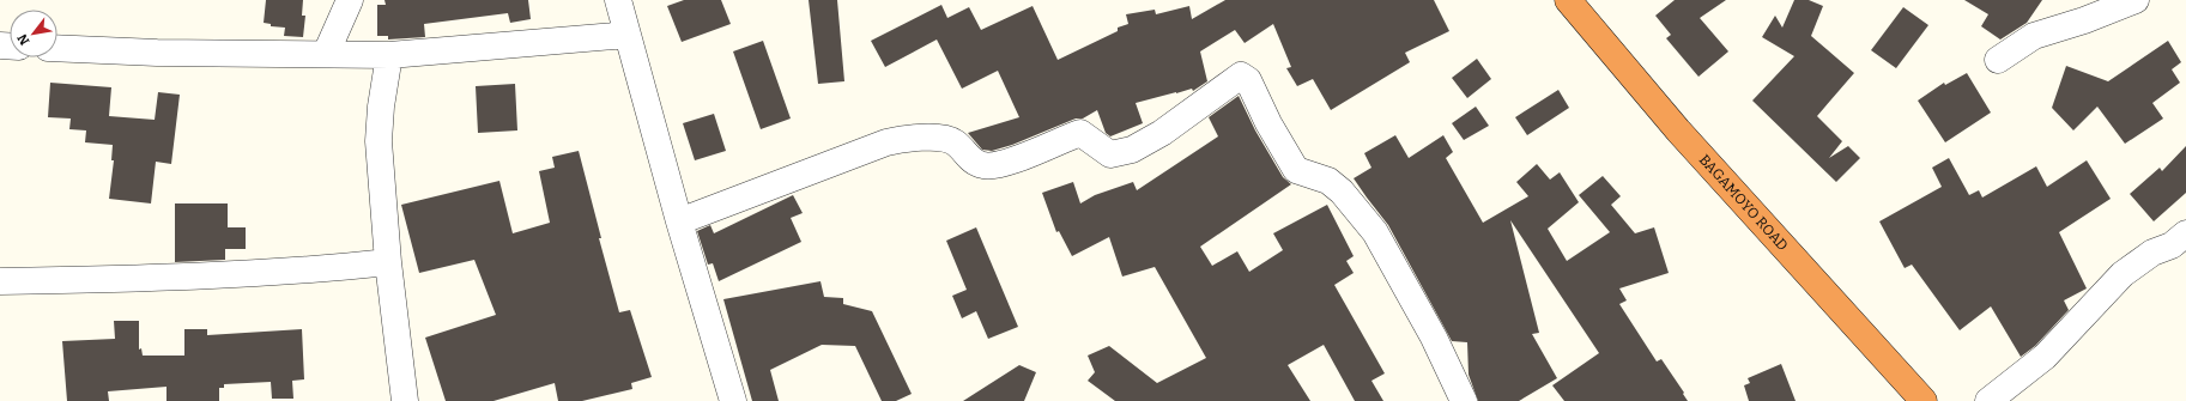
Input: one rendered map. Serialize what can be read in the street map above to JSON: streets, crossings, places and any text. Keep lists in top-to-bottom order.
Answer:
{
  "streets": {
    "highway": ["BAGAMOYO ROAD"]
  },
  "north": "bottom left"
}
